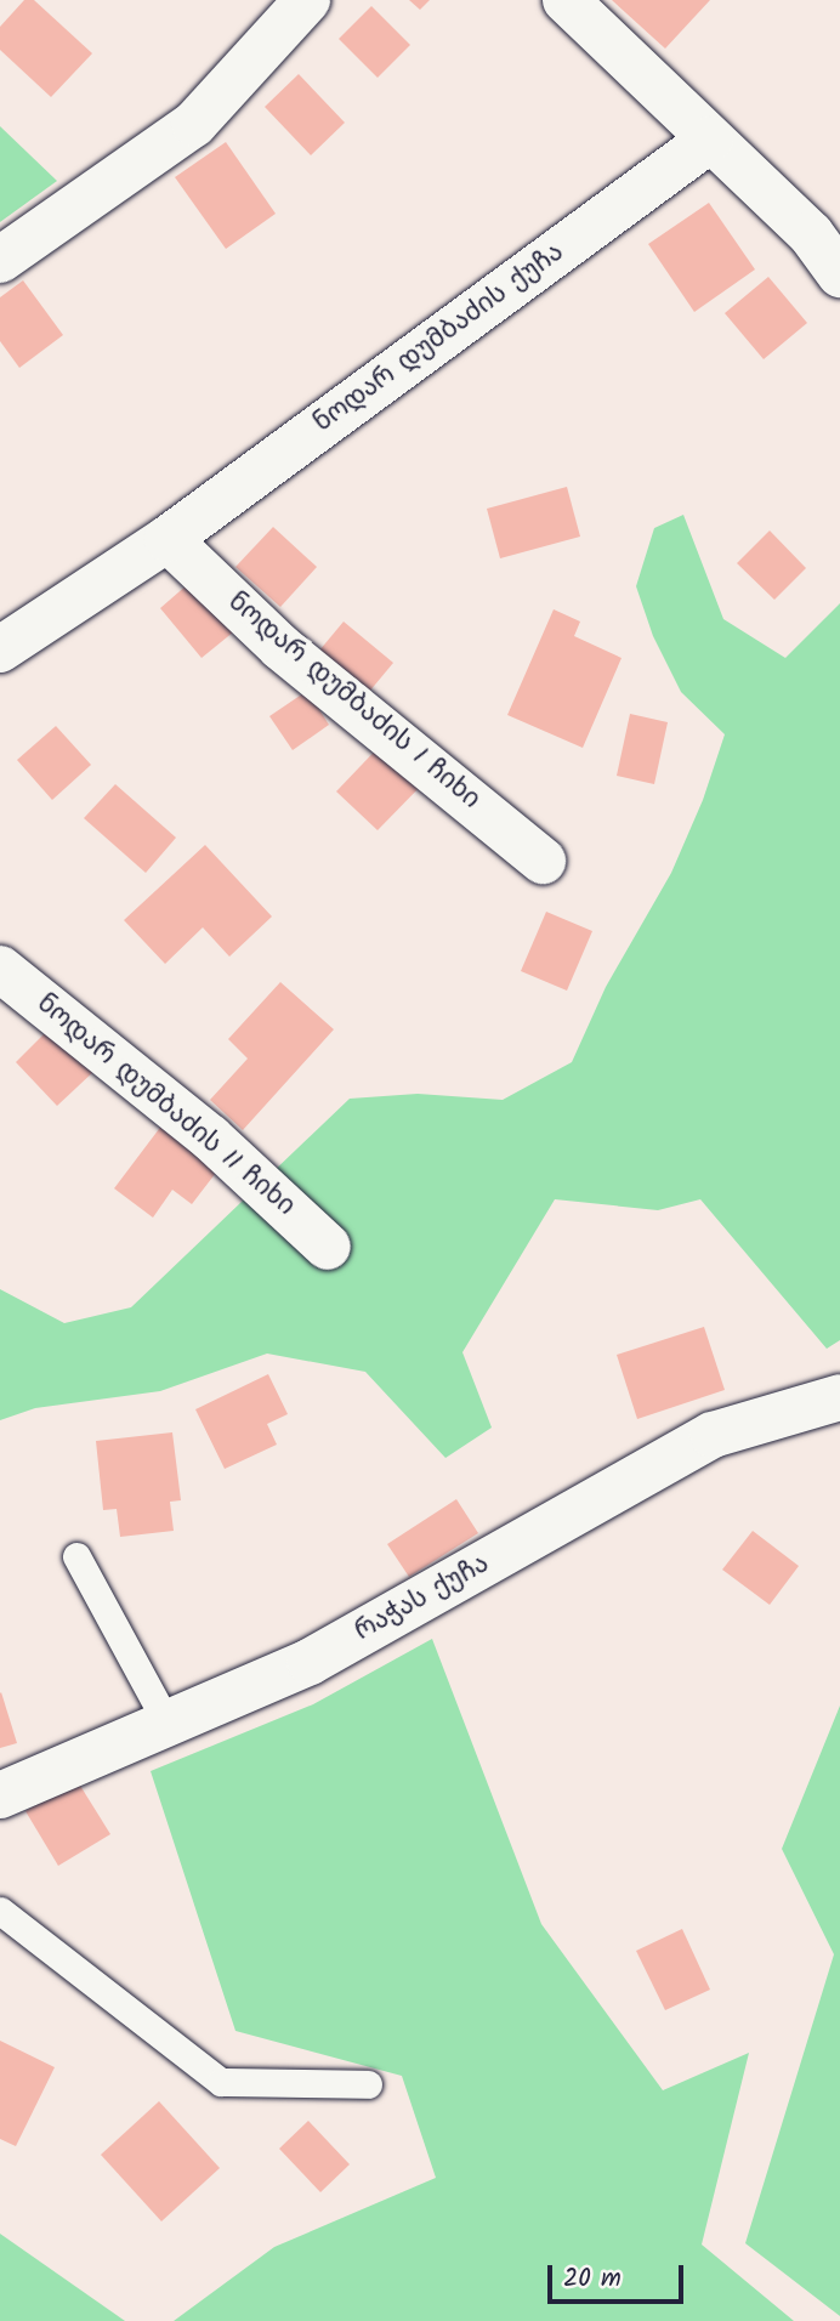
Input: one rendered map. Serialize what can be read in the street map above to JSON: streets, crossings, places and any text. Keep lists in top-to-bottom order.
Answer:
{
  "streets": {
    "street": [
      "ნოდარ დუმბაძის ქუჩა",
      "ნოდარ დუმბაძის I ჩიხი",
      "ნოდარ დუმბაძის II ჩიხი",
      "რაჭას ქუჩა"
    ]
  },
  "crossings": [
    ["ნოდარ დუმბაძის ქუჩა", "ნოდარ დუმბაძის I ჩიხი"]
  ],
  "scale_bar": "20 m"
}
